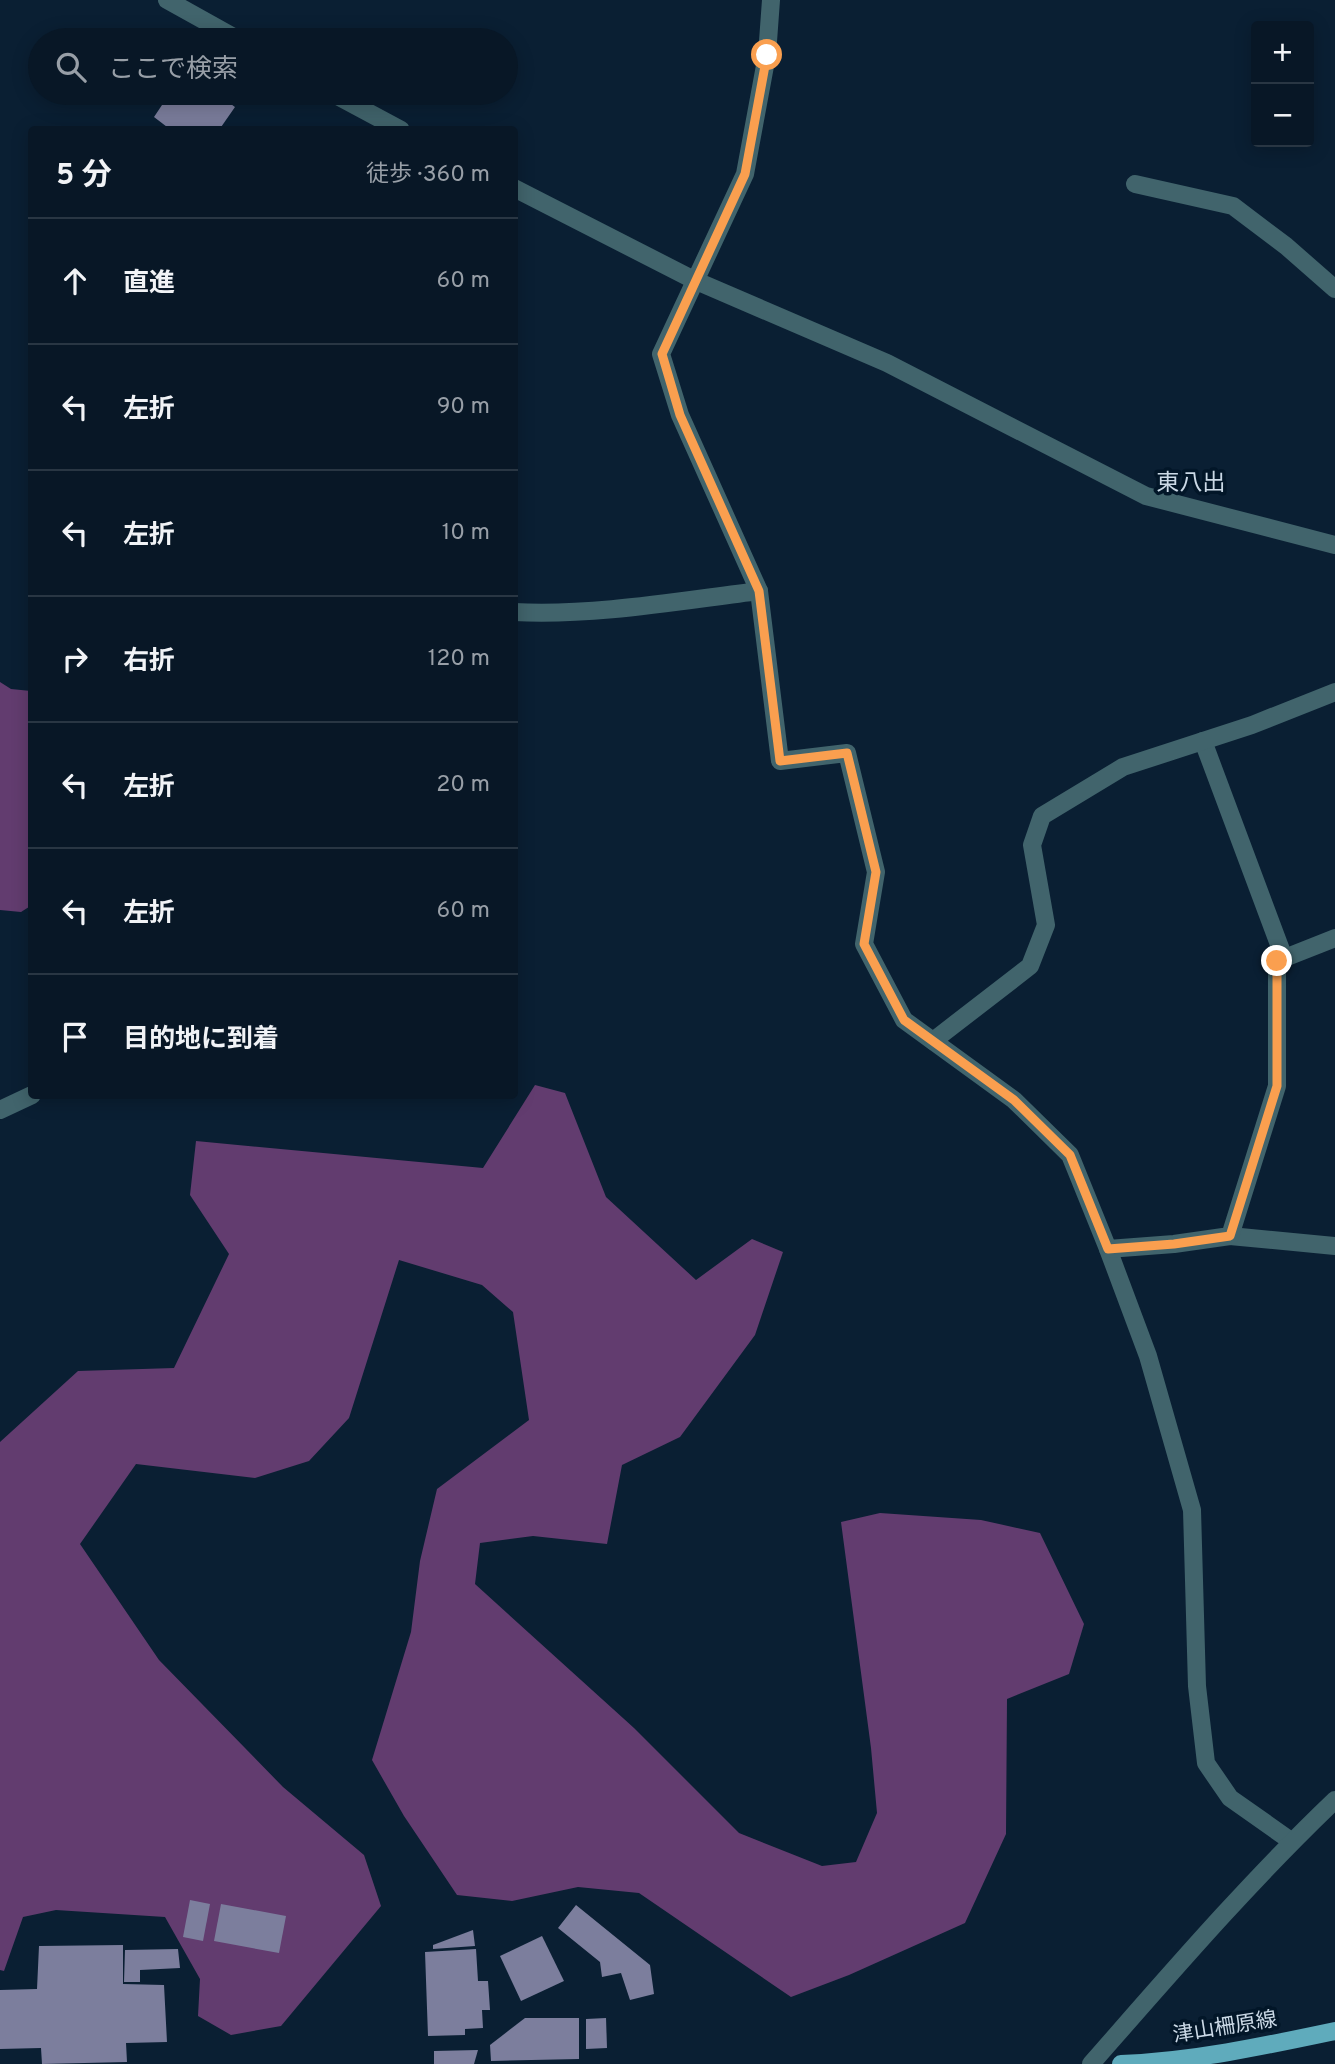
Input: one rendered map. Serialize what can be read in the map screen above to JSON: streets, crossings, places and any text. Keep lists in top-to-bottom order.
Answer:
{
  "streets": {
    "main road": ["津山柵原線"]
  },
  "districts": ["東八出"],
  "page": {
    "map_buttons": ["+", "−"],
    "search": "ここで検索",
    "heading": ["5 分", "徒歩 · 360 m"],
    "list": [
      ["直進", "60 m"],
      ["左折", "90 m"],
      ["左折", "10 m"],
      ["右折", "120 m"],
      ["左折", "20 m"],
      ["左折", "60 m"],
      "目的地に到着"
    ]
  }
}
